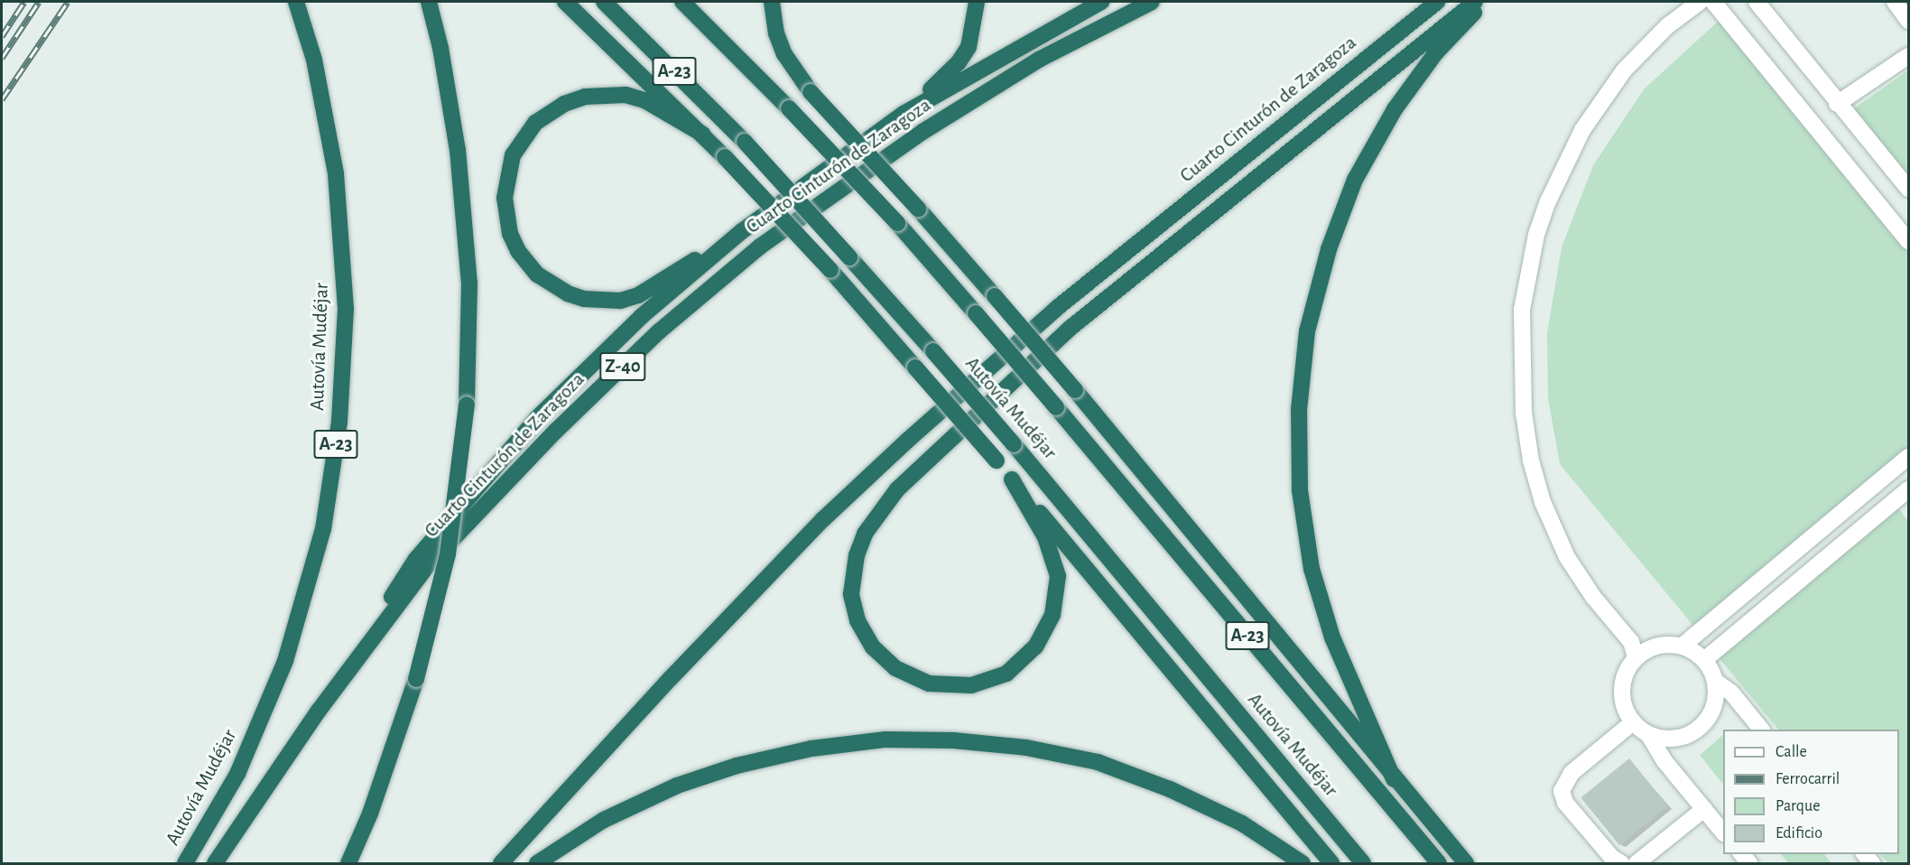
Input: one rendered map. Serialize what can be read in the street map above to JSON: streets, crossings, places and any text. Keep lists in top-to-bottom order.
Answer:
{
  "streets": {
    "highway": [
      "A-23",
      "Cuarto Cinturón de Zaragoza",
      "Autovía Mudéjar",
      "Z-40"
    ]
  },
  "legend": [
    "Calle",
    "Ferrocarril",
    "Parque",
    "Edificio"
  ]
}
